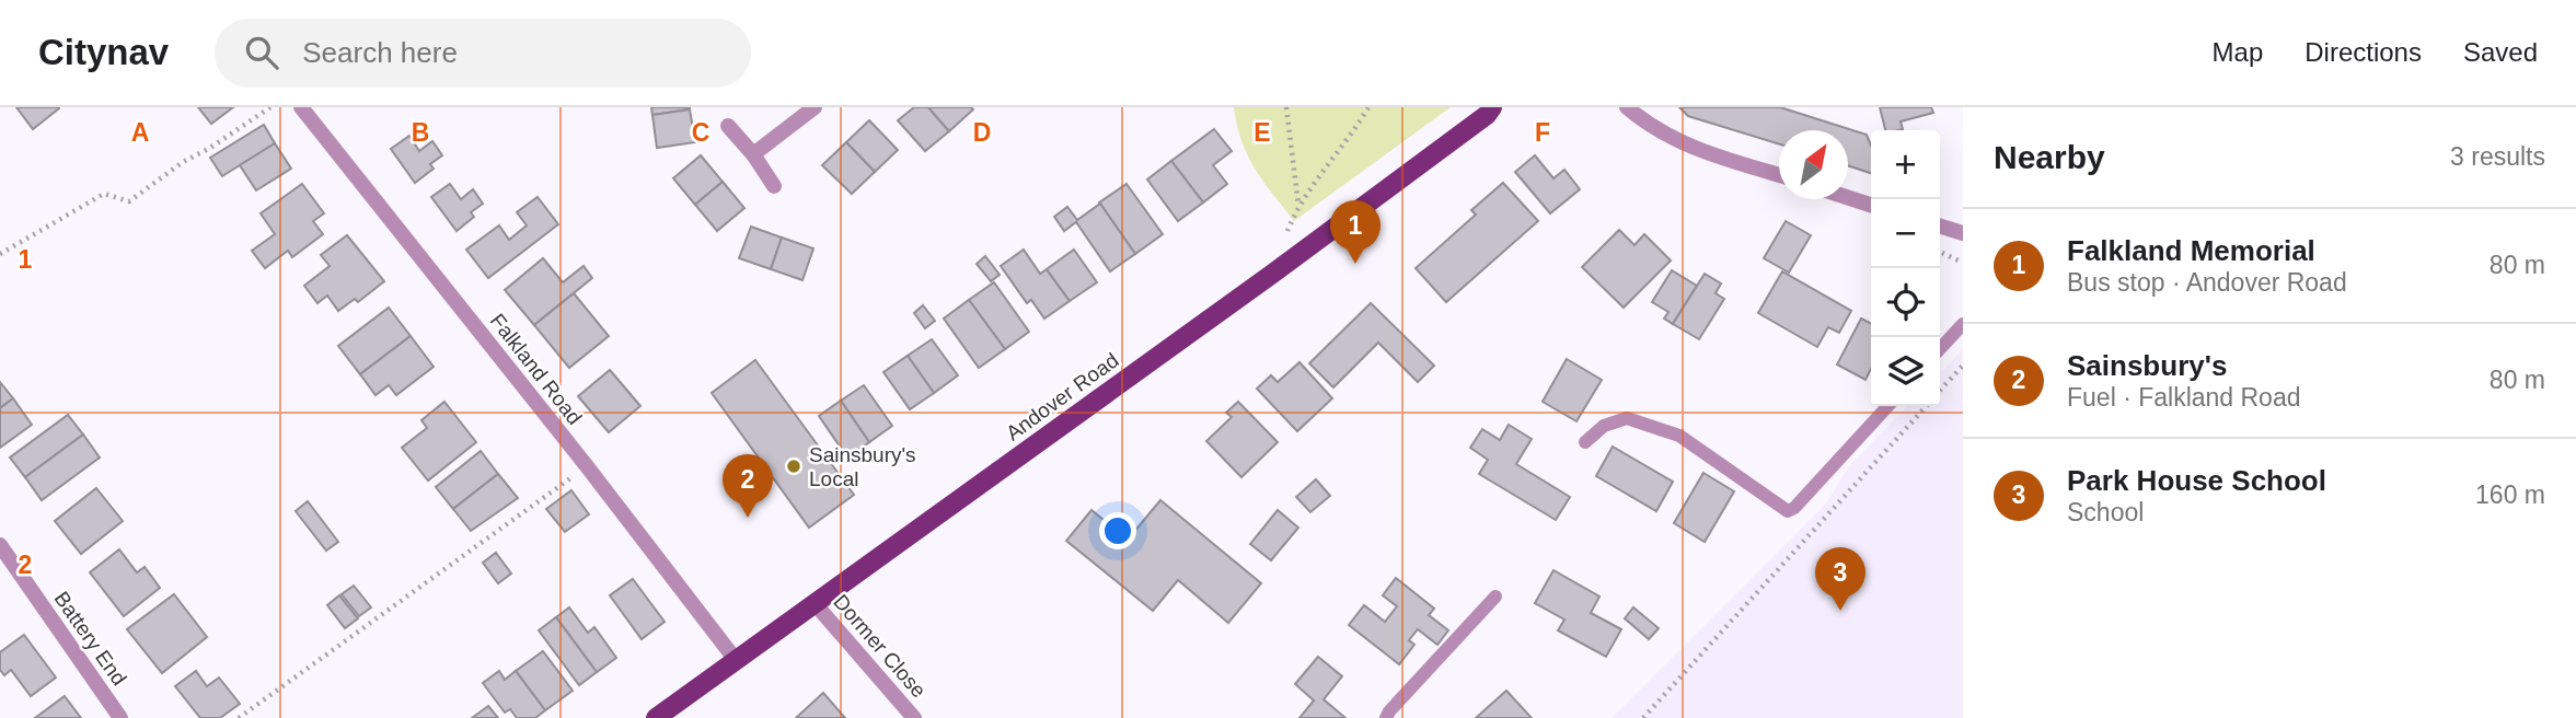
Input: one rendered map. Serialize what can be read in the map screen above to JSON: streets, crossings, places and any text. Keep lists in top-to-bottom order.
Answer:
{
  "streets": {
    "main road": ["Andover Road"],
    "street": ["Falkland Road", "Battery End", "Dormer Close"]
  },
  "crossings": [
    ["Falkland Road", "Andover Road"],
    ["Andover Road", "Dormer Close"]
  ],
  "places": ["Sainsbury's Local"],
  "north": "top right",
  "page": {
    "header": "Citynav",
    "search": "Search here",
    "nav": ["Map", "Directions", "Saved"],
    "heading": ["Nearby", "3 results"],
    "map_buttons": ["+", "−"],
    "pins": ["1", "2", "3"],
    "list": [
      {
        "mark": "1",
        "name": "Falkland Memorial",
        "note": "Bus stop · Andover Road",
        "value": "80 m"
      },
      {
        "mark": "2",
        "name": "Sainsbury's",
        "note": "Fuel · Falkland Road",
        "value": "80 m"
      },
      {
        "mark": "3",
        "name": "Park House School",
        "note": "School",
        "value": "160 m"
      }
    ]
  },
  "grid": {
    "columns": [
      "A",
      "B",
      "C",
      "D",
      "E",
      "F"
    ],
    "rows": ["1", "2"]
  }
}
